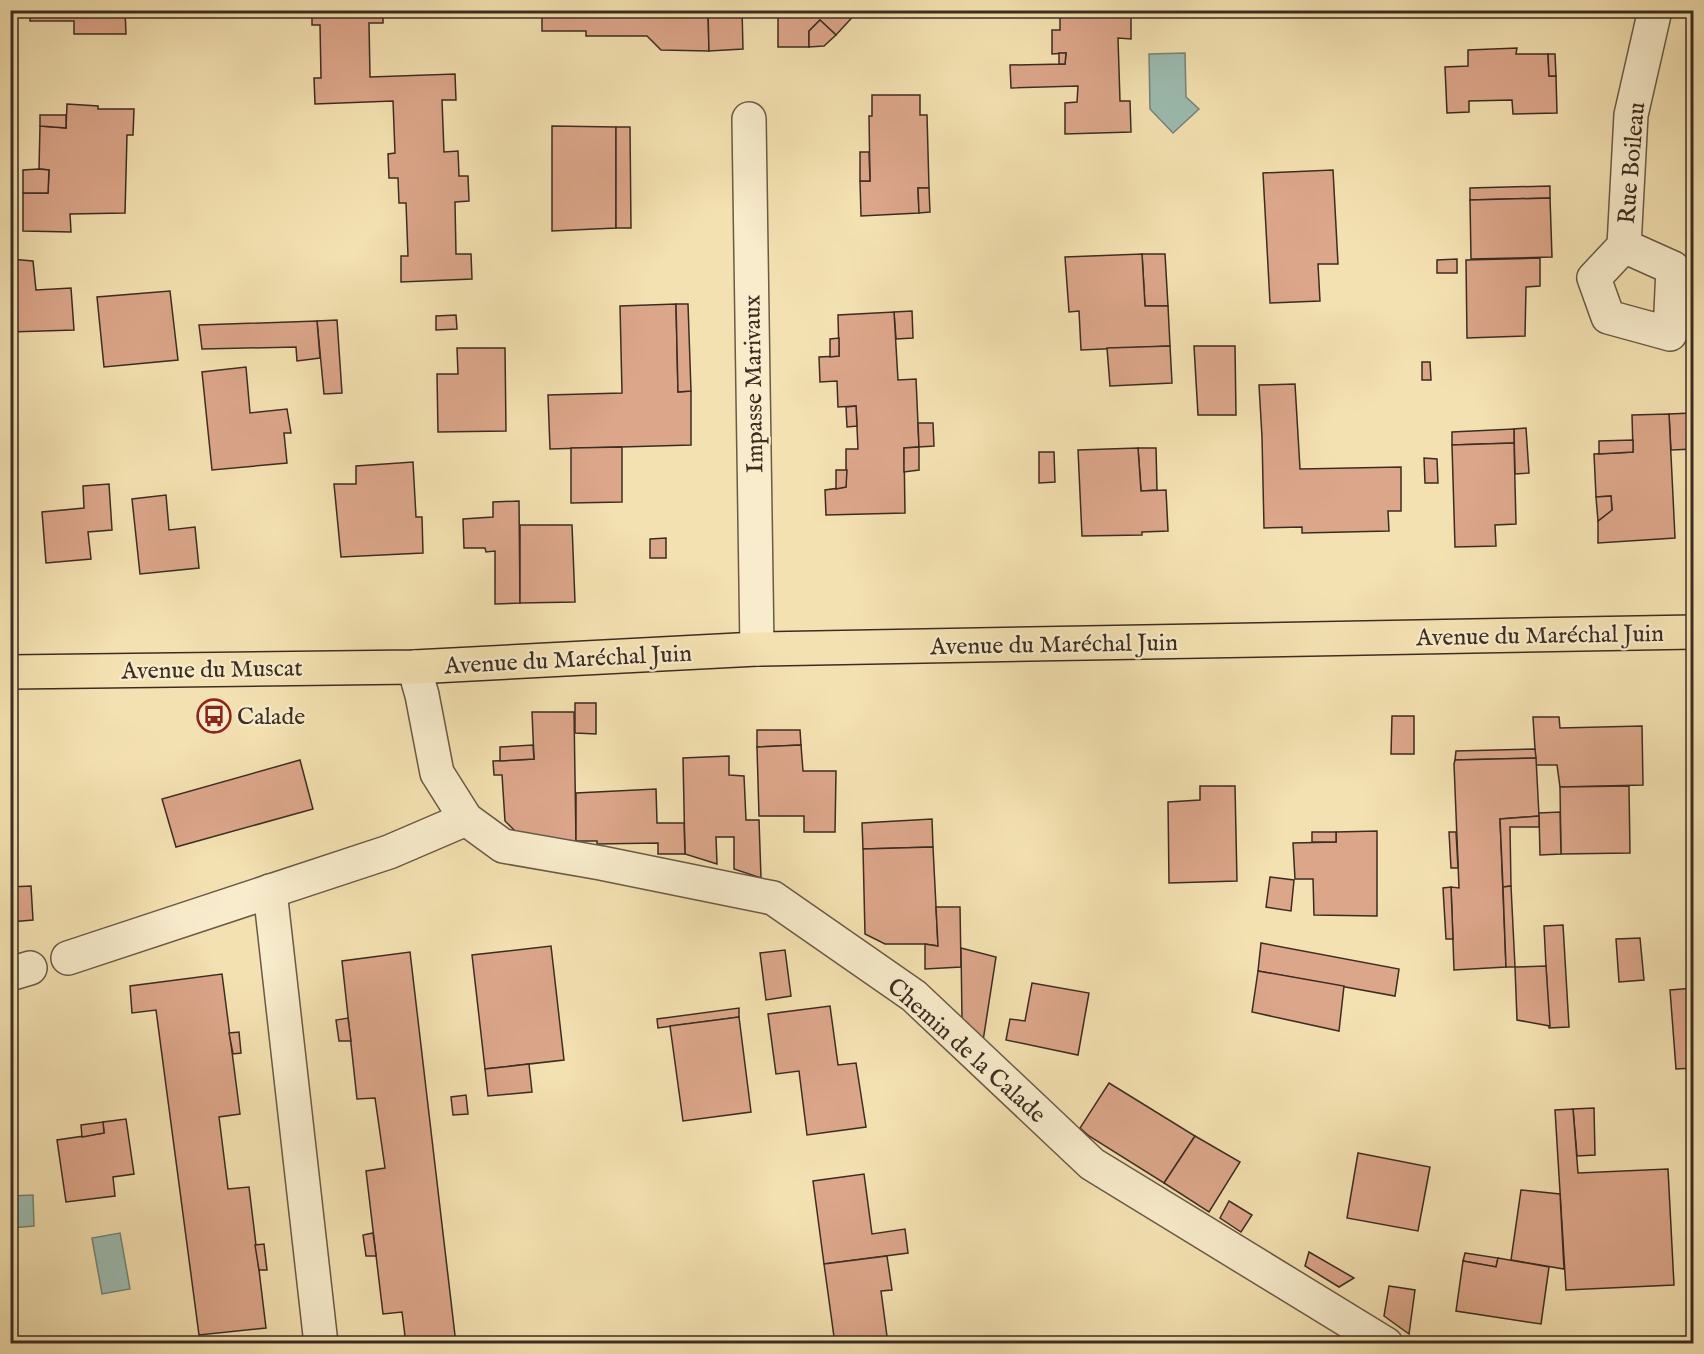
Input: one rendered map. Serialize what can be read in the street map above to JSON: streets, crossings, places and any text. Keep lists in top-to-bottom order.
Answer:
{
  "streets": {
    "main road": ["Avenue du Maréchal Juin", "Avenue du Muscat"],
    "street": ["Rue Boileau", "Impasse Marivaux", "Chemin de la Calade"]
  },
  "crossings": [
    ["Impasse Marivaux", "Avenue du Maréchal Juin"],
    ["Avenue du Maréchal Juin", "Avenue du Muscat"],
    ["Avenue du Maréchal Juin", "Chemin de la Calade"],
    ["Avenue du Muscat", "Chemin de la Calade"]
  ],
  "places": {
    "bus stop": ["Calade"]
  }
}
